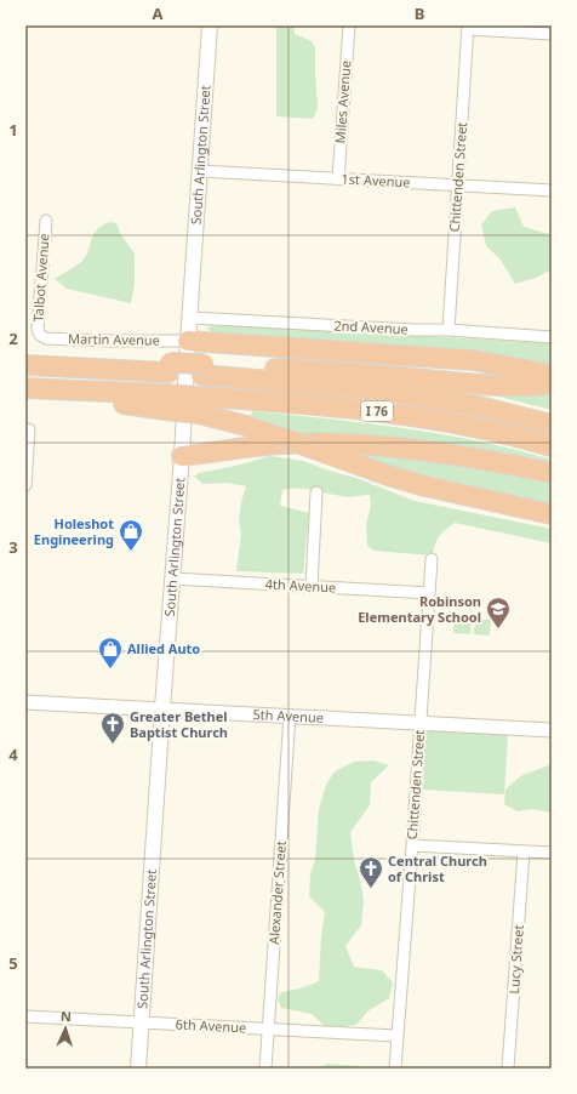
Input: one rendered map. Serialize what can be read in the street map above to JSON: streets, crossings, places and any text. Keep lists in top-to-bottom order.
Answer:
{
  "streets": {
    "highway": ["I 76"],
    "main road": ["South Arlington Street"],
    "street": [
      "Miles Avenue",
      "Chittenden Street",
      "1st Avenue",
      "Talbot Avenue",
      "2nd Avenue",
      "Martin Avenue",
      "4th Avenue",
      "5th Avenue",
      "Alexander Street",
      "Lucy Street",
      "6th Avenue"
    ]
  },
  "crossings": [
    ["Miles Avenue", "1st Avenue"],
    ["South Arlington Street", "1st Avenue"],
    ["South Arlington Street", "2nd Avenue"],
    ["South Arlington Street", "Martin Avenue"],
    ["South Arlington Street", "4th Avenue"],
    ["South Arlington Street", "5th Avenue"],
    ["South Arlington Street", "6th Avenue"],
    ["Chittenden Street", "1st Avenue"],
    ["Chittenden Street", "2nd Avenue"],
    ["Chittenden Street", "4th Avenue"],
    ["Chittenden Street", "5th Avenue"],
    ["Chittenden Street", "6th Avenue"],
    ["Talbot Avenue", "Martin Avenue"],
    ["5th Avenue", "Alexander Street"],
    ["Alexander Street", "6th Avenue"]
  ],
  "places": {
    "shop": ["Holeshot Engineering", "Allied Auto"],
    "school or university": ["Robinson Elementary School"],
    "church": ["Greater Bethel Baptist Church", "Central Church of Christ"]
  },
  "north": "top",
  "grid": {
    "columns": ["A", "B"],
    "rows": [
      "1",
      "2",
      "3",
      "4",
      "5"
    ]
  }
}
